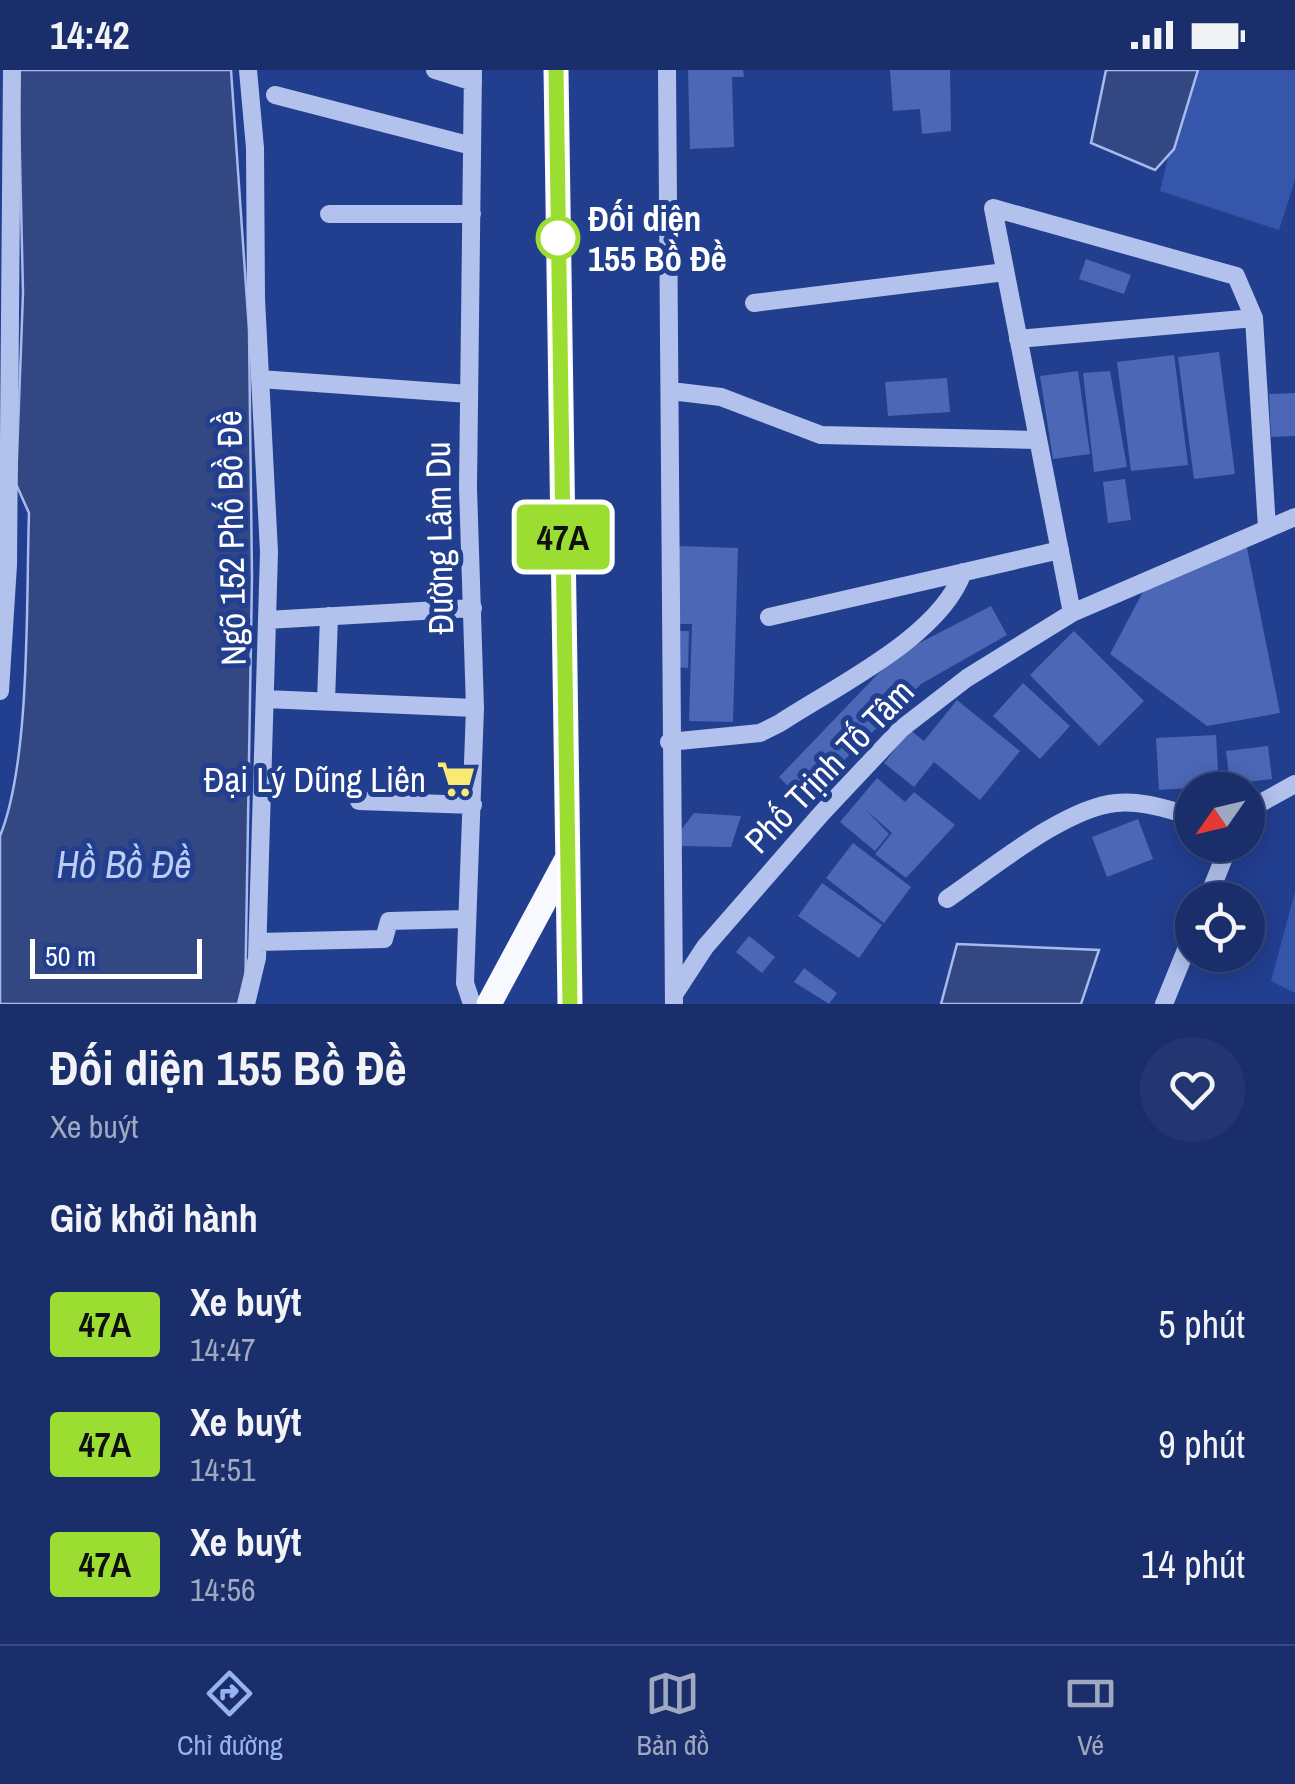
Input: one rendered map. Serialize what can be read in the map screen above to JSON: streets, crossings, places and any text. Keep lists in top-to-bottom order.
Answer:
{
  "streets": {
    "street": ["Ngõ 152 Phố Bồ Đề", "Đường Lâm Du", "Phố Trịnh Tố Tâm"]
  },
  "water": ["Hồ Bồ Đề"],
  "places": {
    "other": ["Đối diện 155 Bồ Đề"],
    "supermarket": ["Đại Lý Dũng Liên"]
  },
  "lines": ["bus line 47A"],
  "scale_bar": "50 m",
  "north": "bottom left",
  "page": {
    "status": "14:42",
    "on_map": "47A",
    "scale": "50 m",
    "heading": [
      ["Đối diện 155 Bồ Đề", "Xe buýt"],
      "Giờ khởi hành"
    ],
    "list": [
      {
        "mark": "47A",
        "name": "Xe buýt",
        "note": "14:47",
        "value": "5 phút"
      },
      {
        "mark": "47A",
        "name": "Xe buýt",
        "note": "14:51",
        "value": "9 phút"
      },
      {
        "mark": "47A",
        "name": "Xe buýt",
        "note": "14:56",
        "value": "14 phút"
      }
    ],
    "tabs": ["Chỉ đường", "Bản đồ", "Vé"]
  }
}
